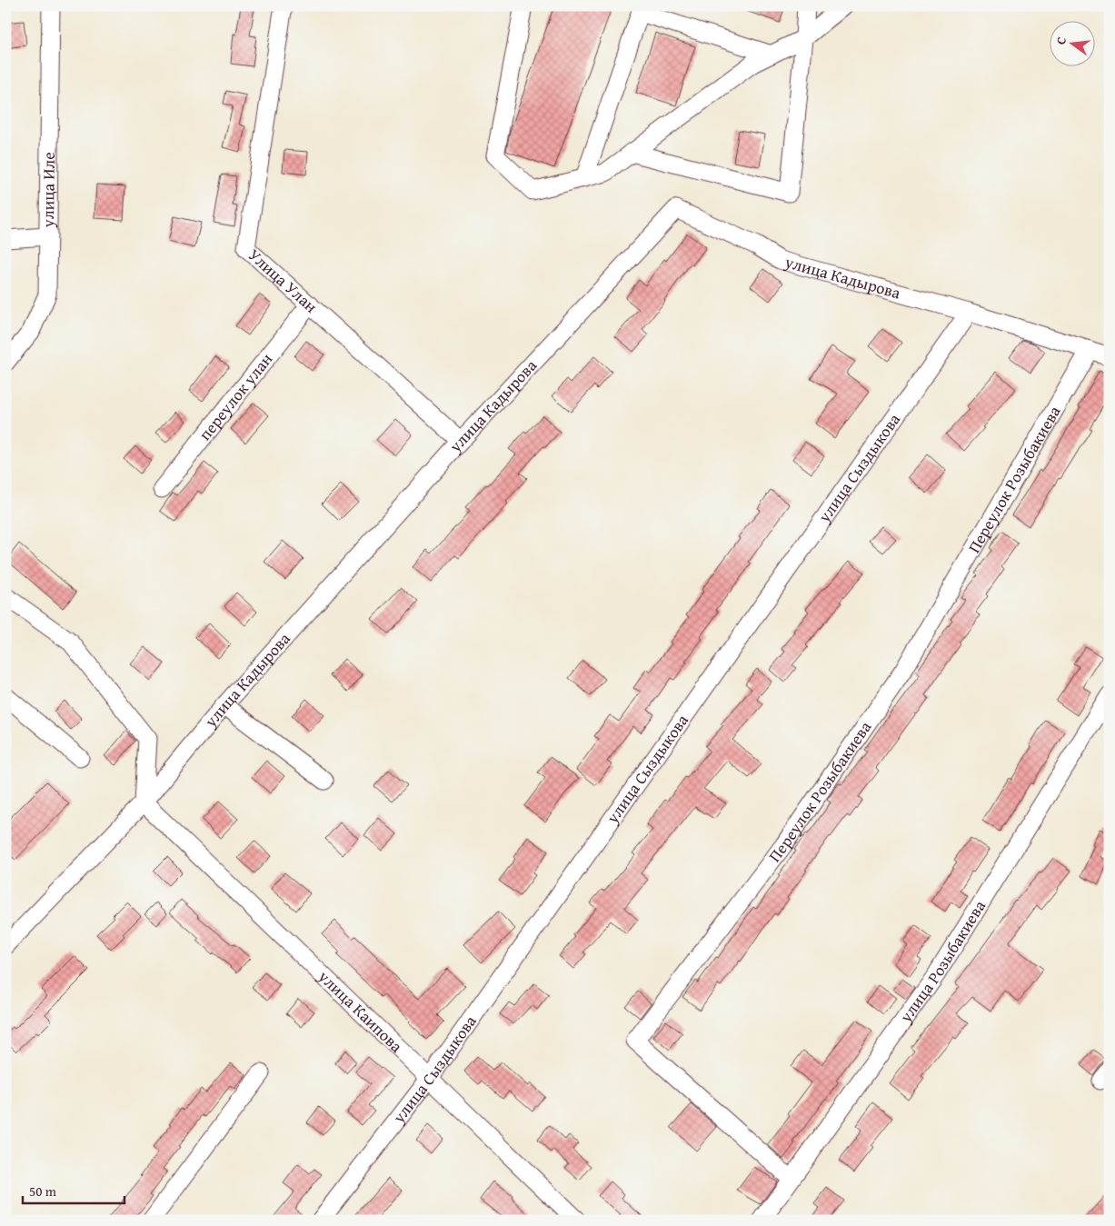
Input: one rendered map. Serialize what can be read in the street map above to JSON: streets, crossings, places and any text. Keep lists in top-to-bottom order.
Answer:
{
  "streets": {
    "street": [
      "улица Иле",
      "улица Кадырова",
      "Улица Улан",
      "переулок улан",
      "улица Сыздыкова",
      "Переулок Розыбакиева",
      "улица Розыбакиева",
      "улица Каипова"
    ]
  },
  "crossings": [
    ["улица Кадырова", "Улица Улан"],
    ["улица Кадырова", "улица Сыздыкова"],
    ["улица Кадырова", "Переулок Розыбакиева"],
    ["улица Кадырова", "улица Каипова"],
    ["Улица Улан", "переулок улан"],
    ["улица Сыздыкова", "улица Каипова"],
    ["Переулок Розыбакиева", "улица Розыбакиева"]
  ],
  "scale_bar": "50 m",
  "north": "left"
}
